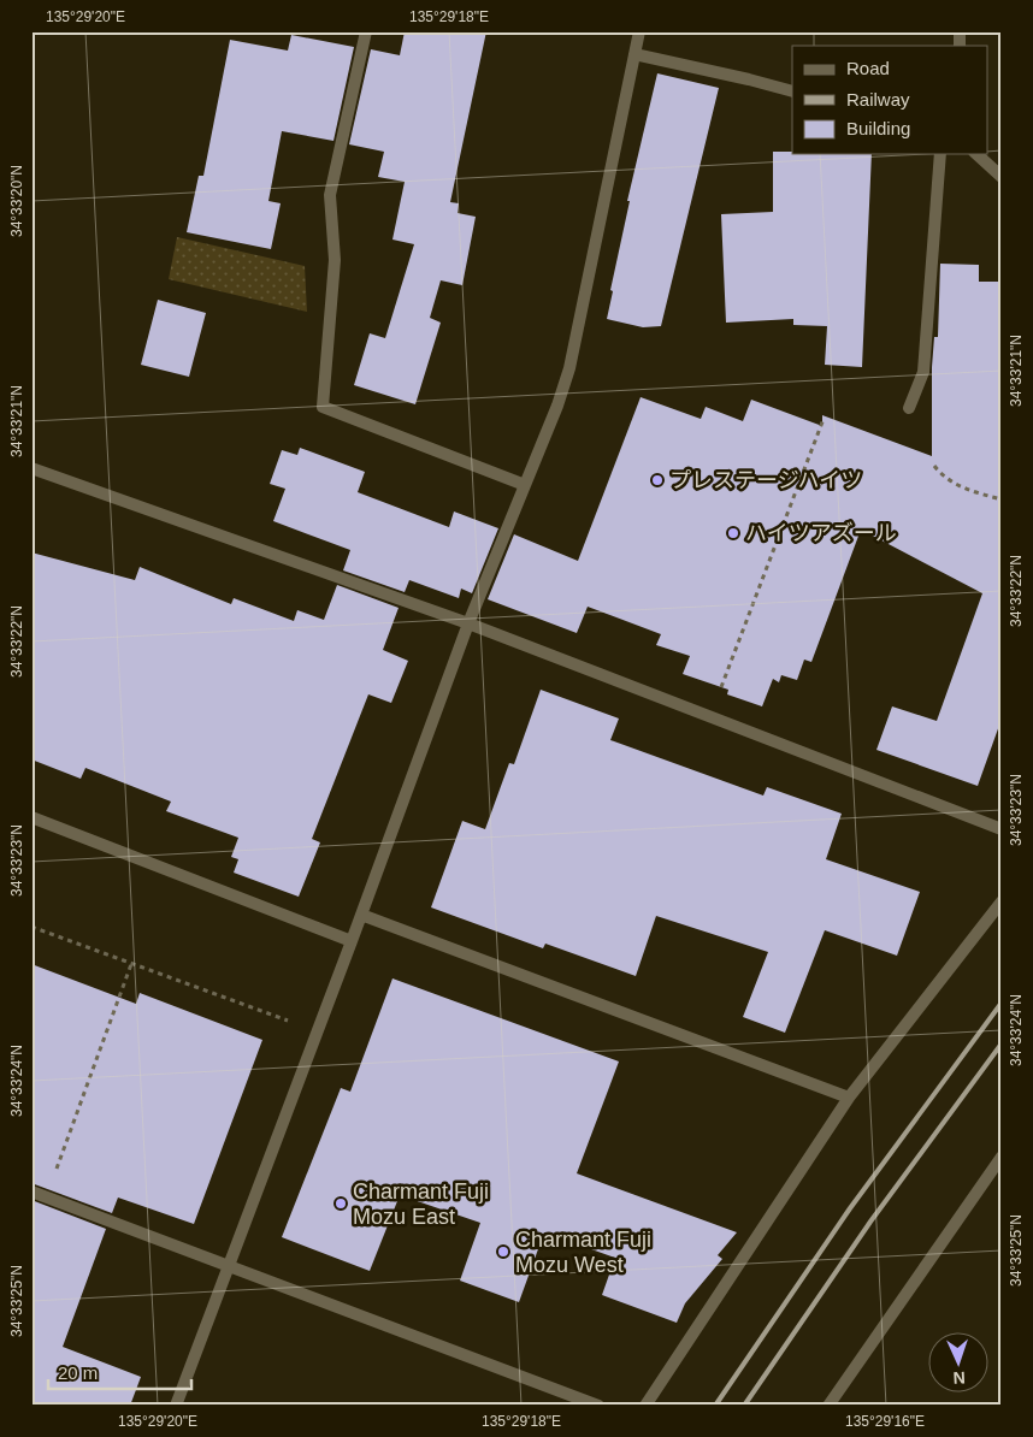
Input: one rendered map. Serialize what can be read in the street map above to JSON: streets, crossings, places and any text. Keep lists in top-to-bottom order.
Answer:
{
  "places": [
    "プレステージハイツ",
    "ハイツアズール",
    "Charmant Fuji Mozu East",
    "Charmant Fuji Mozu West"
  ],
  "legend": ["Road", "Railway", "Building"],
  "scale_bar": "20 m",
  "north": "bottom",
  "coordinates": [
    "135°29'20\"E",
    "135°29'18\"E",
    "34°33'20\"N",
    "34°33'21\"N",
    "34°33'22\"N",
    "34°33'23\"N",
    "34°33'24\"N",
    "34°33'25\"N",
    "135°29'16\"E"
  ]
}
